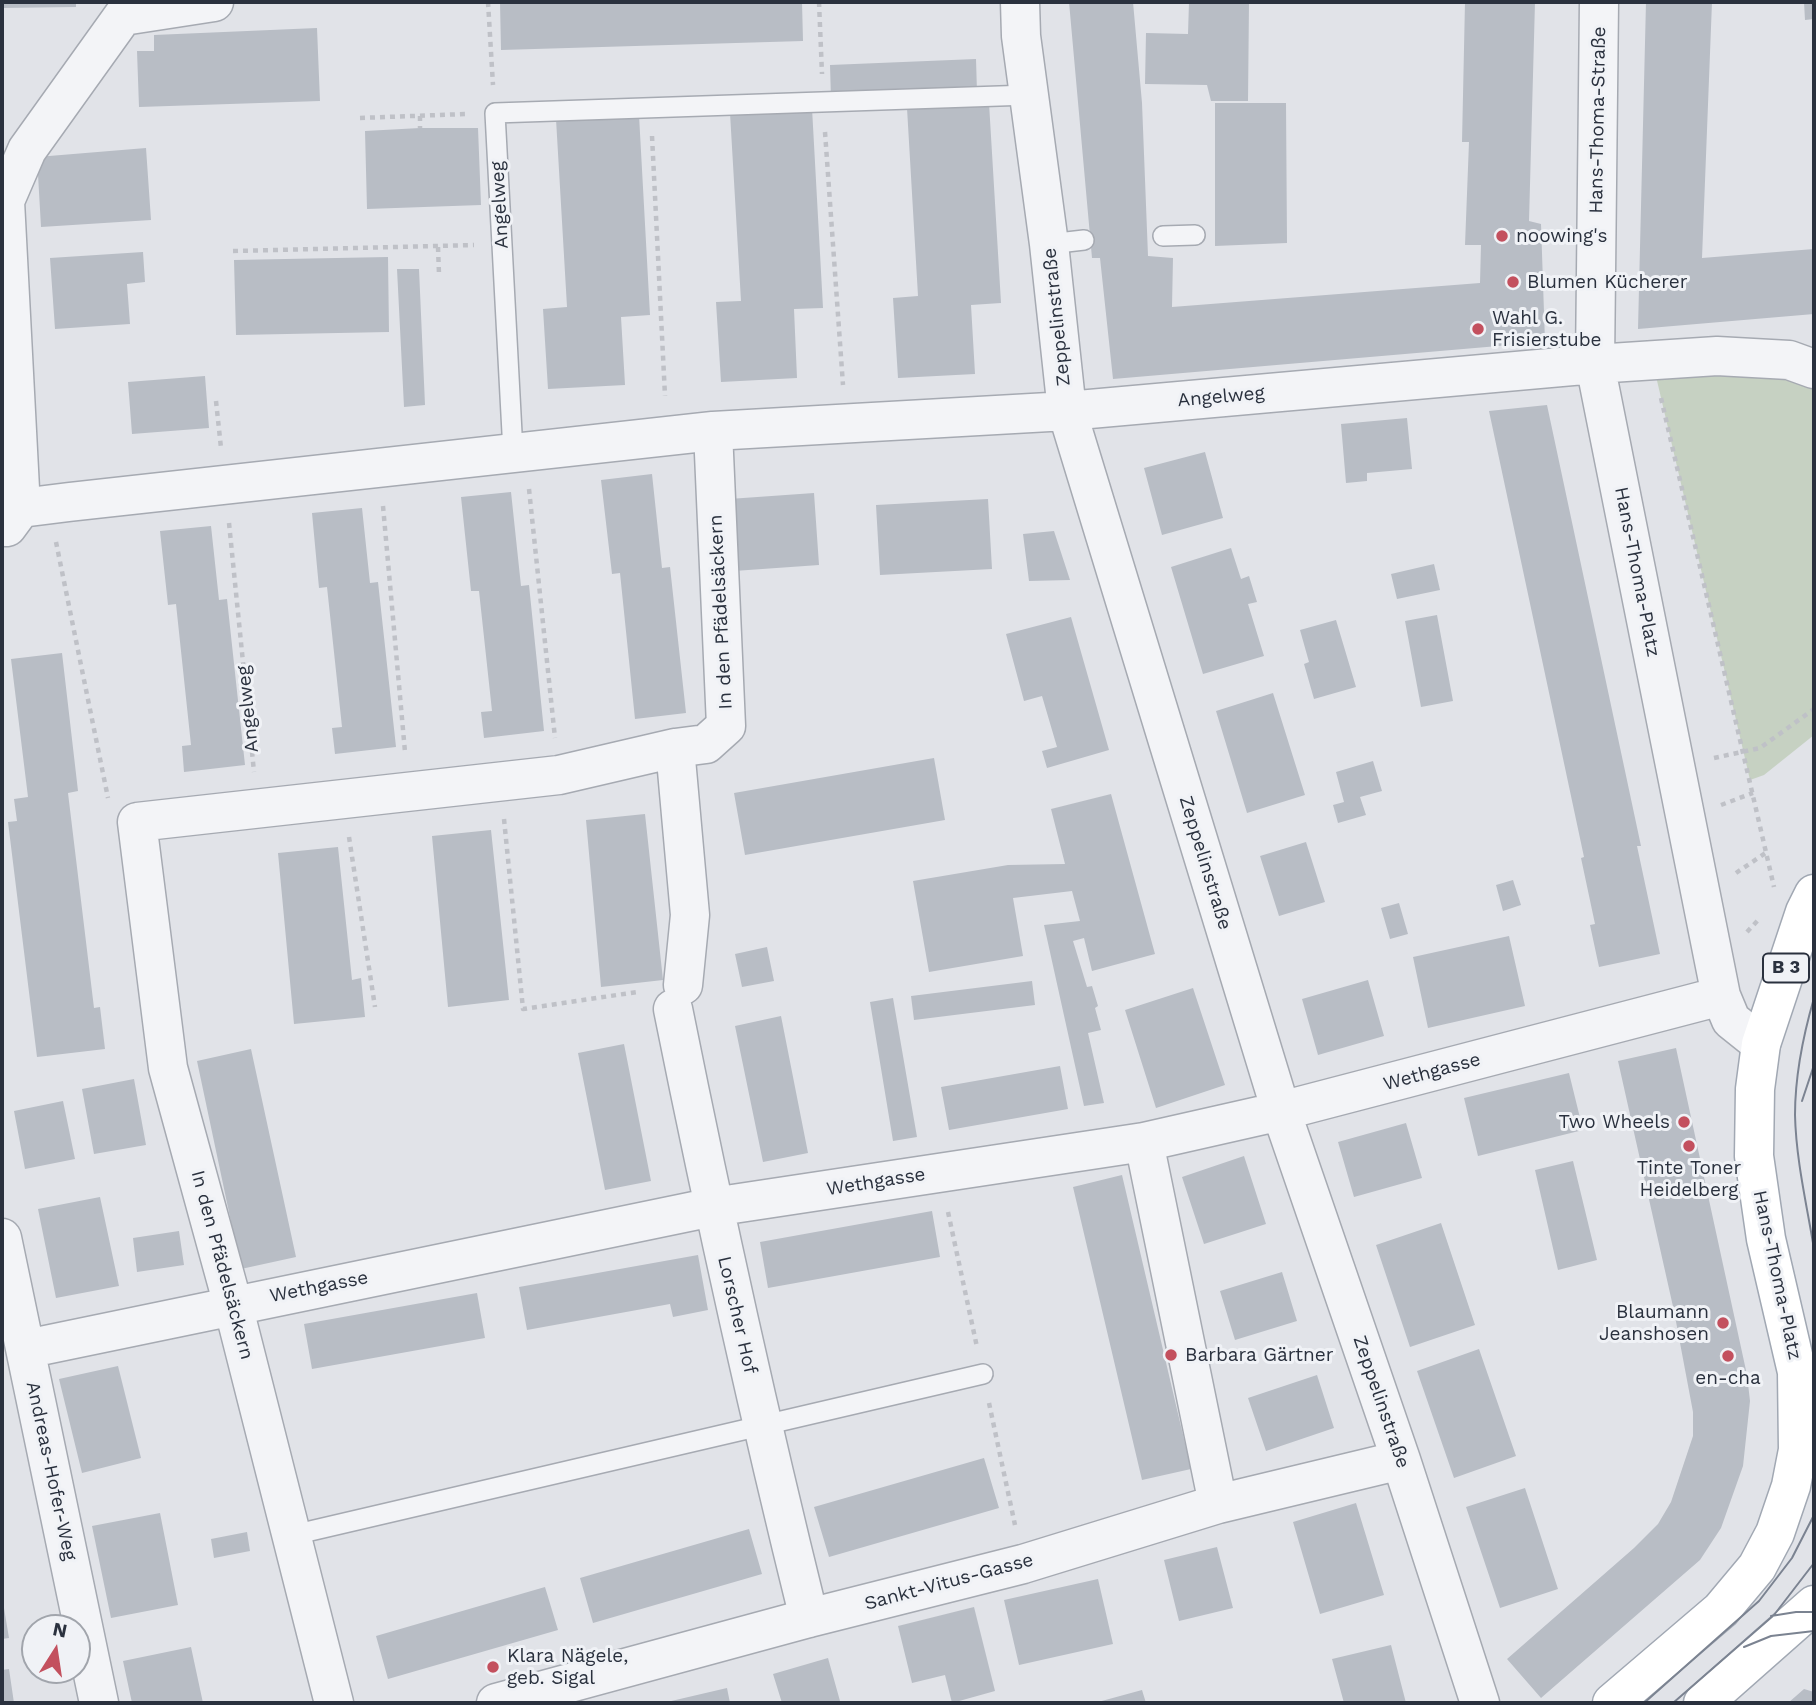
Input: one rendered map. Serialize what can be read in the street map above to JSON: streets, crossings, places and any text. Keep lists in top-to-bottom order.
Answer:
{
  "streets": {
    "main road": ["Hans-Thoma-Platz", "B 3"],
    "street": [
      "Hans-Thoma-Straße",
      "Angelweg",
      "Zeppelinstraße",
      "In den Pfädelsäckern",
      "Wethgasse",
      "Lorscher Hof",
      "Andreas-Hofer-Weg",
      "Sankt-Vitus-Gasse"
    ]
  },
  "crossings": [
    ["Hans-Thoma-Straße", "Angelweg"],
    ["Hans-Thoma-Straße", "Hans-Thoma-Platz"],
    ["Angelweg", "Zeppelinstraße"],
    ["Angelweg", "Hans-Thoma-Platz"],
    ["Angelweg", "In den Pfädelsäckern"],
    ["Zeppelinstraße", "Wethgasse"],
    ["Zeppelinstraße", "Sankt-Vitus-Gasse"],
    ["Hans-Thoma-Platz", "Wethgasse"],
    ["In den Pfädelsäckern", "Wethgasse"],
    ["In den Pfädelsäckern", "Lorscher Hof"],
    ["Wethgasse", "Lorscher Hof"],
    ["Wethgasse", "Andreas-Hofer-Weg"],
    ["Lorscher Hof", "Sankt-Vitus-Gasse"]
  ],
  "places": [
    "noowing's",
    "Blumen Kücherer",
    "Wahl G. Frisierstube",
    "Two Wheels",
    "Tinte Toner Heidelberg",
    "Blaumann Jeanshosen",
    "Barbara Gärtner",
    "en-cha",
    "Klara Nägele, geb. Sigal"
  ],
  "north": "top"
}
